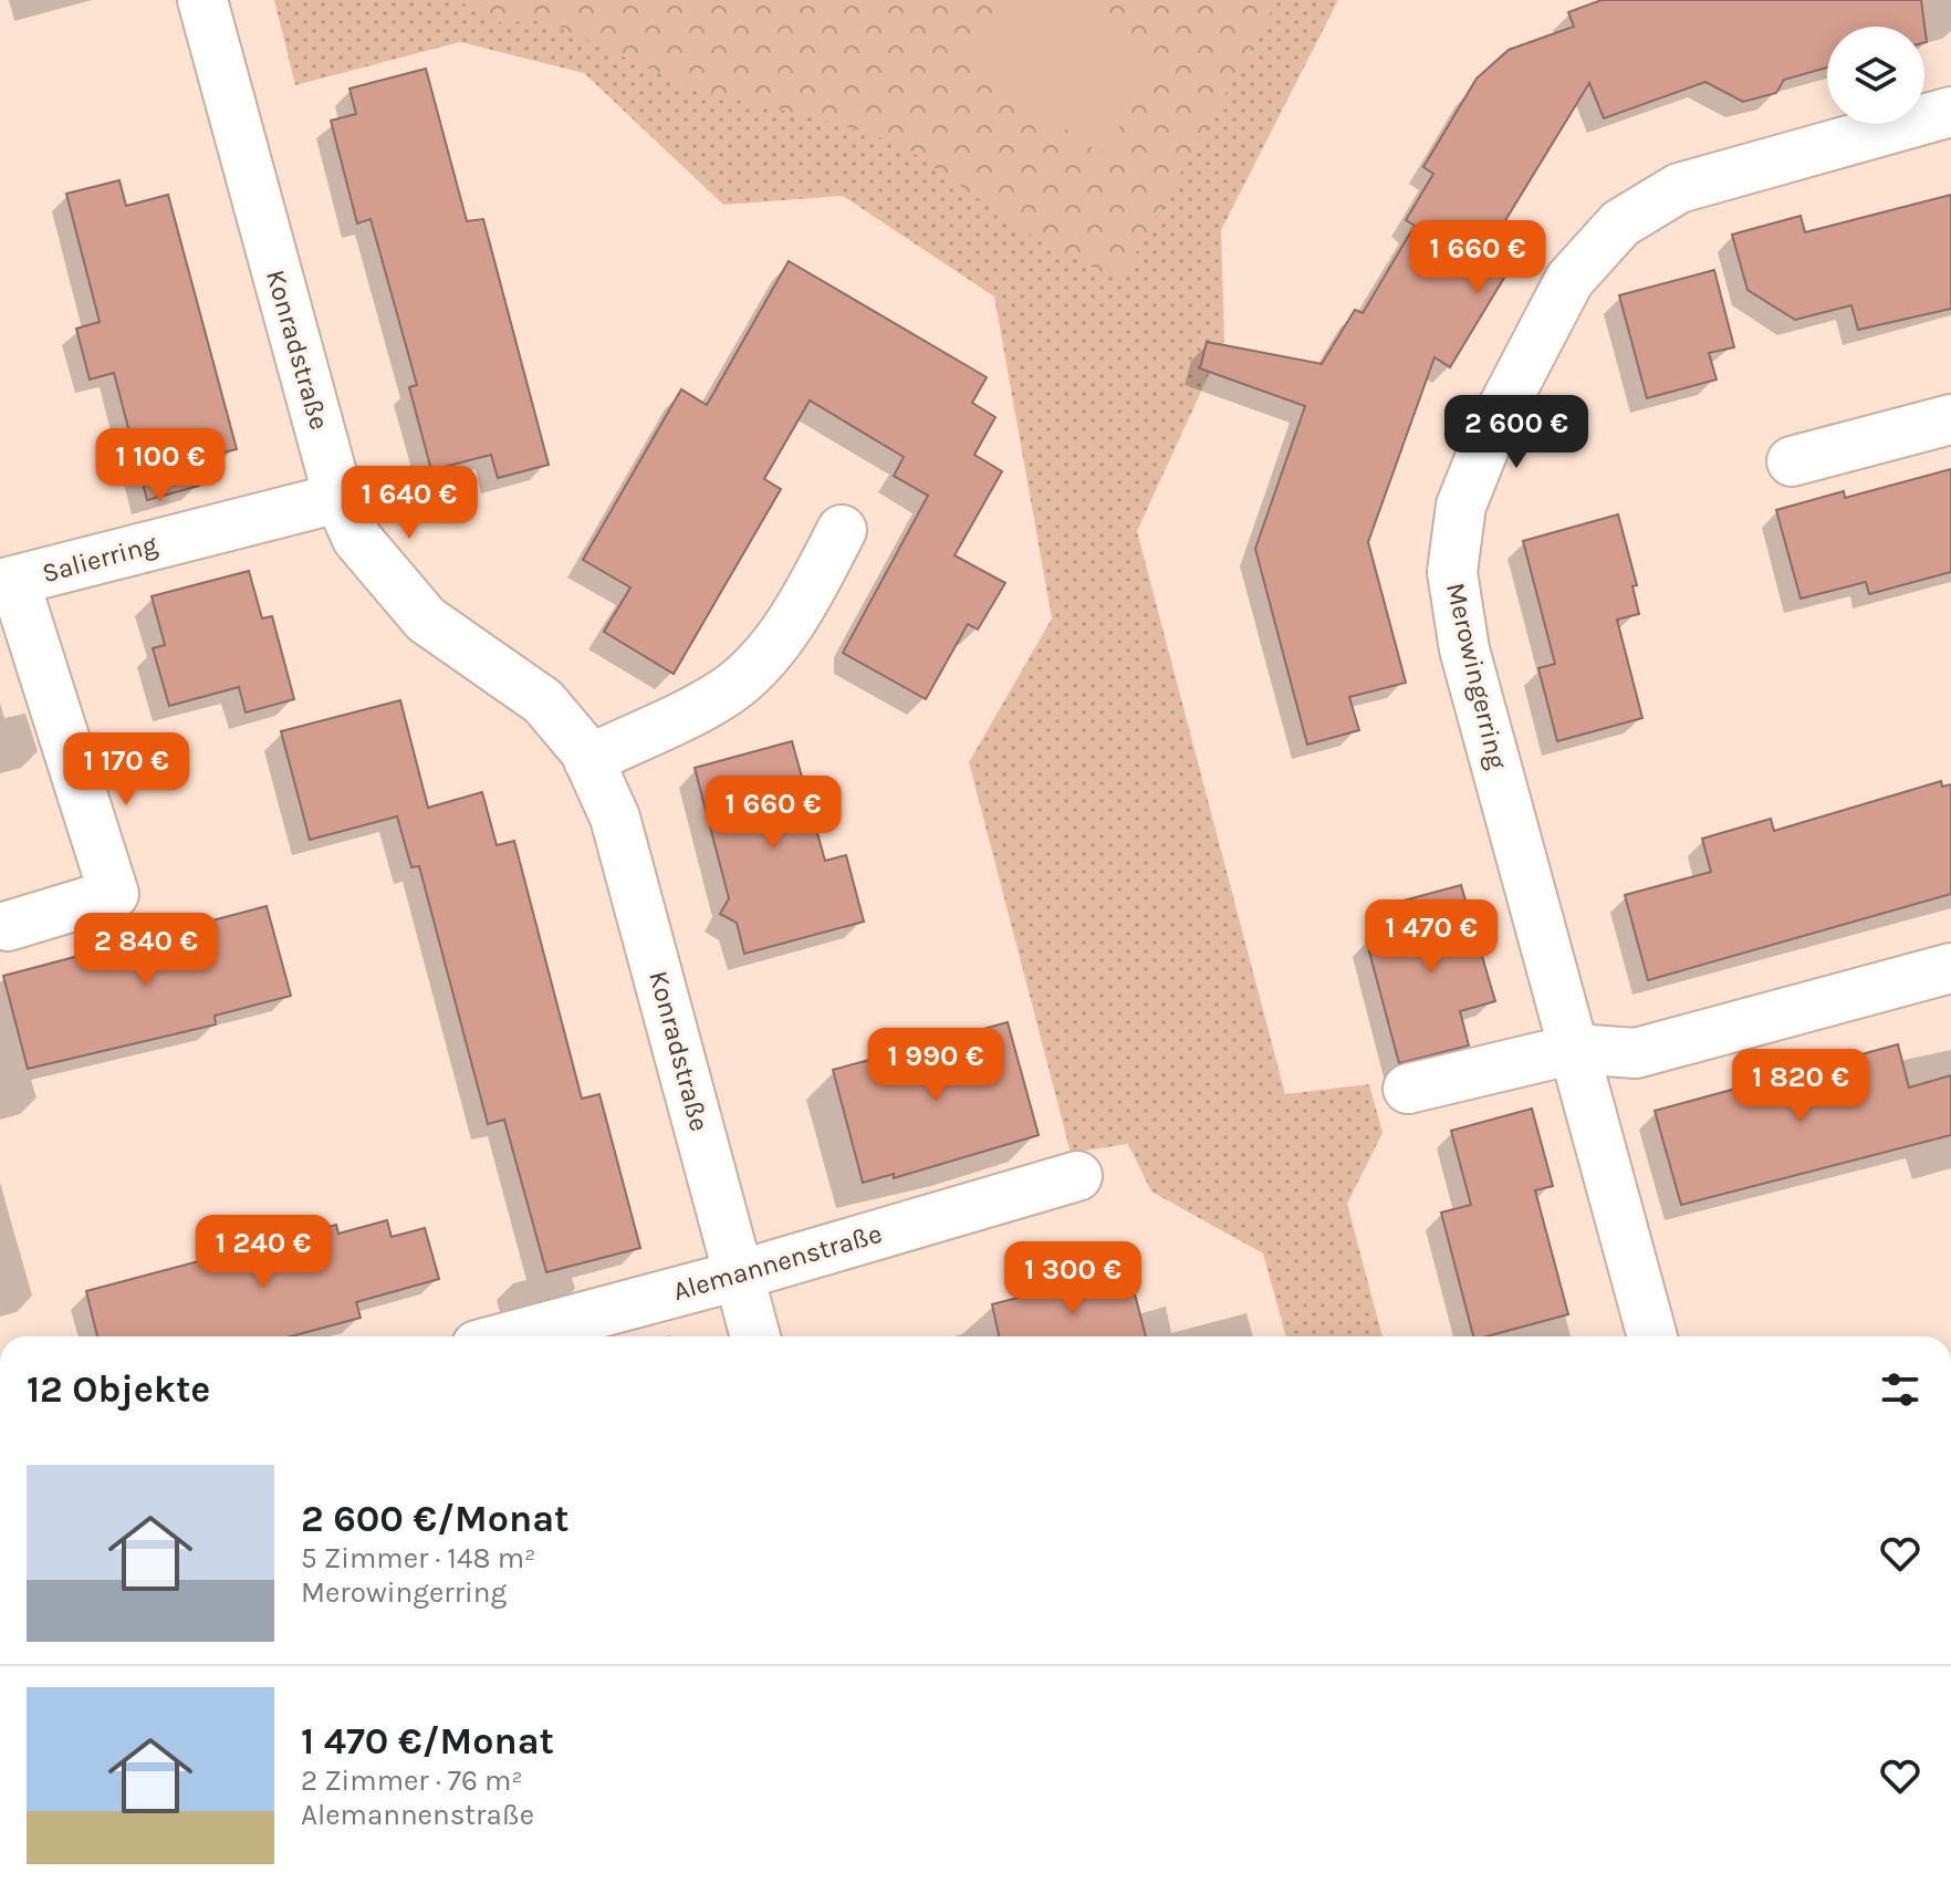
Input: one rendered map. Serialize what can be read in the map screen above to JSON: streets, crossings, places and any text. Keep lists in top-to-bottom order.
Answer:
{
  "streets": {
    "street": [
      "Konradstraße",
      "Salierring",
      "Merowingerring",
      "Alemannenstraße"
    ]
  },
  "crossings": [
    ["Konradstraße", "Salierring"],
    ["Konradstraße", "Alemannenstraße"]
  ],
  "page": {
    "price": [
      "1 660 €",
      "2 600 €",
      "1 100 €",
      "1 640 €",
      "1 170 €",
      "1 660 €",
      "1 470 €",
      "2 840 €",
      "1 990 €",
      "1 820 €",
      "1 240 €",
      "1 300 €"
    ],
    "heading": "12 Objekte",
    "list": [
      {
        "name": "2 600 €/Monat",
        "note": "5 Zimmer · 148 m² · Merowingerring"
      },
      {
        "name": "1 470 €/Monat",
        "note": "2 Zimmer · 76 m² · Alemannenstraße"
      }
    ]
  }
}
